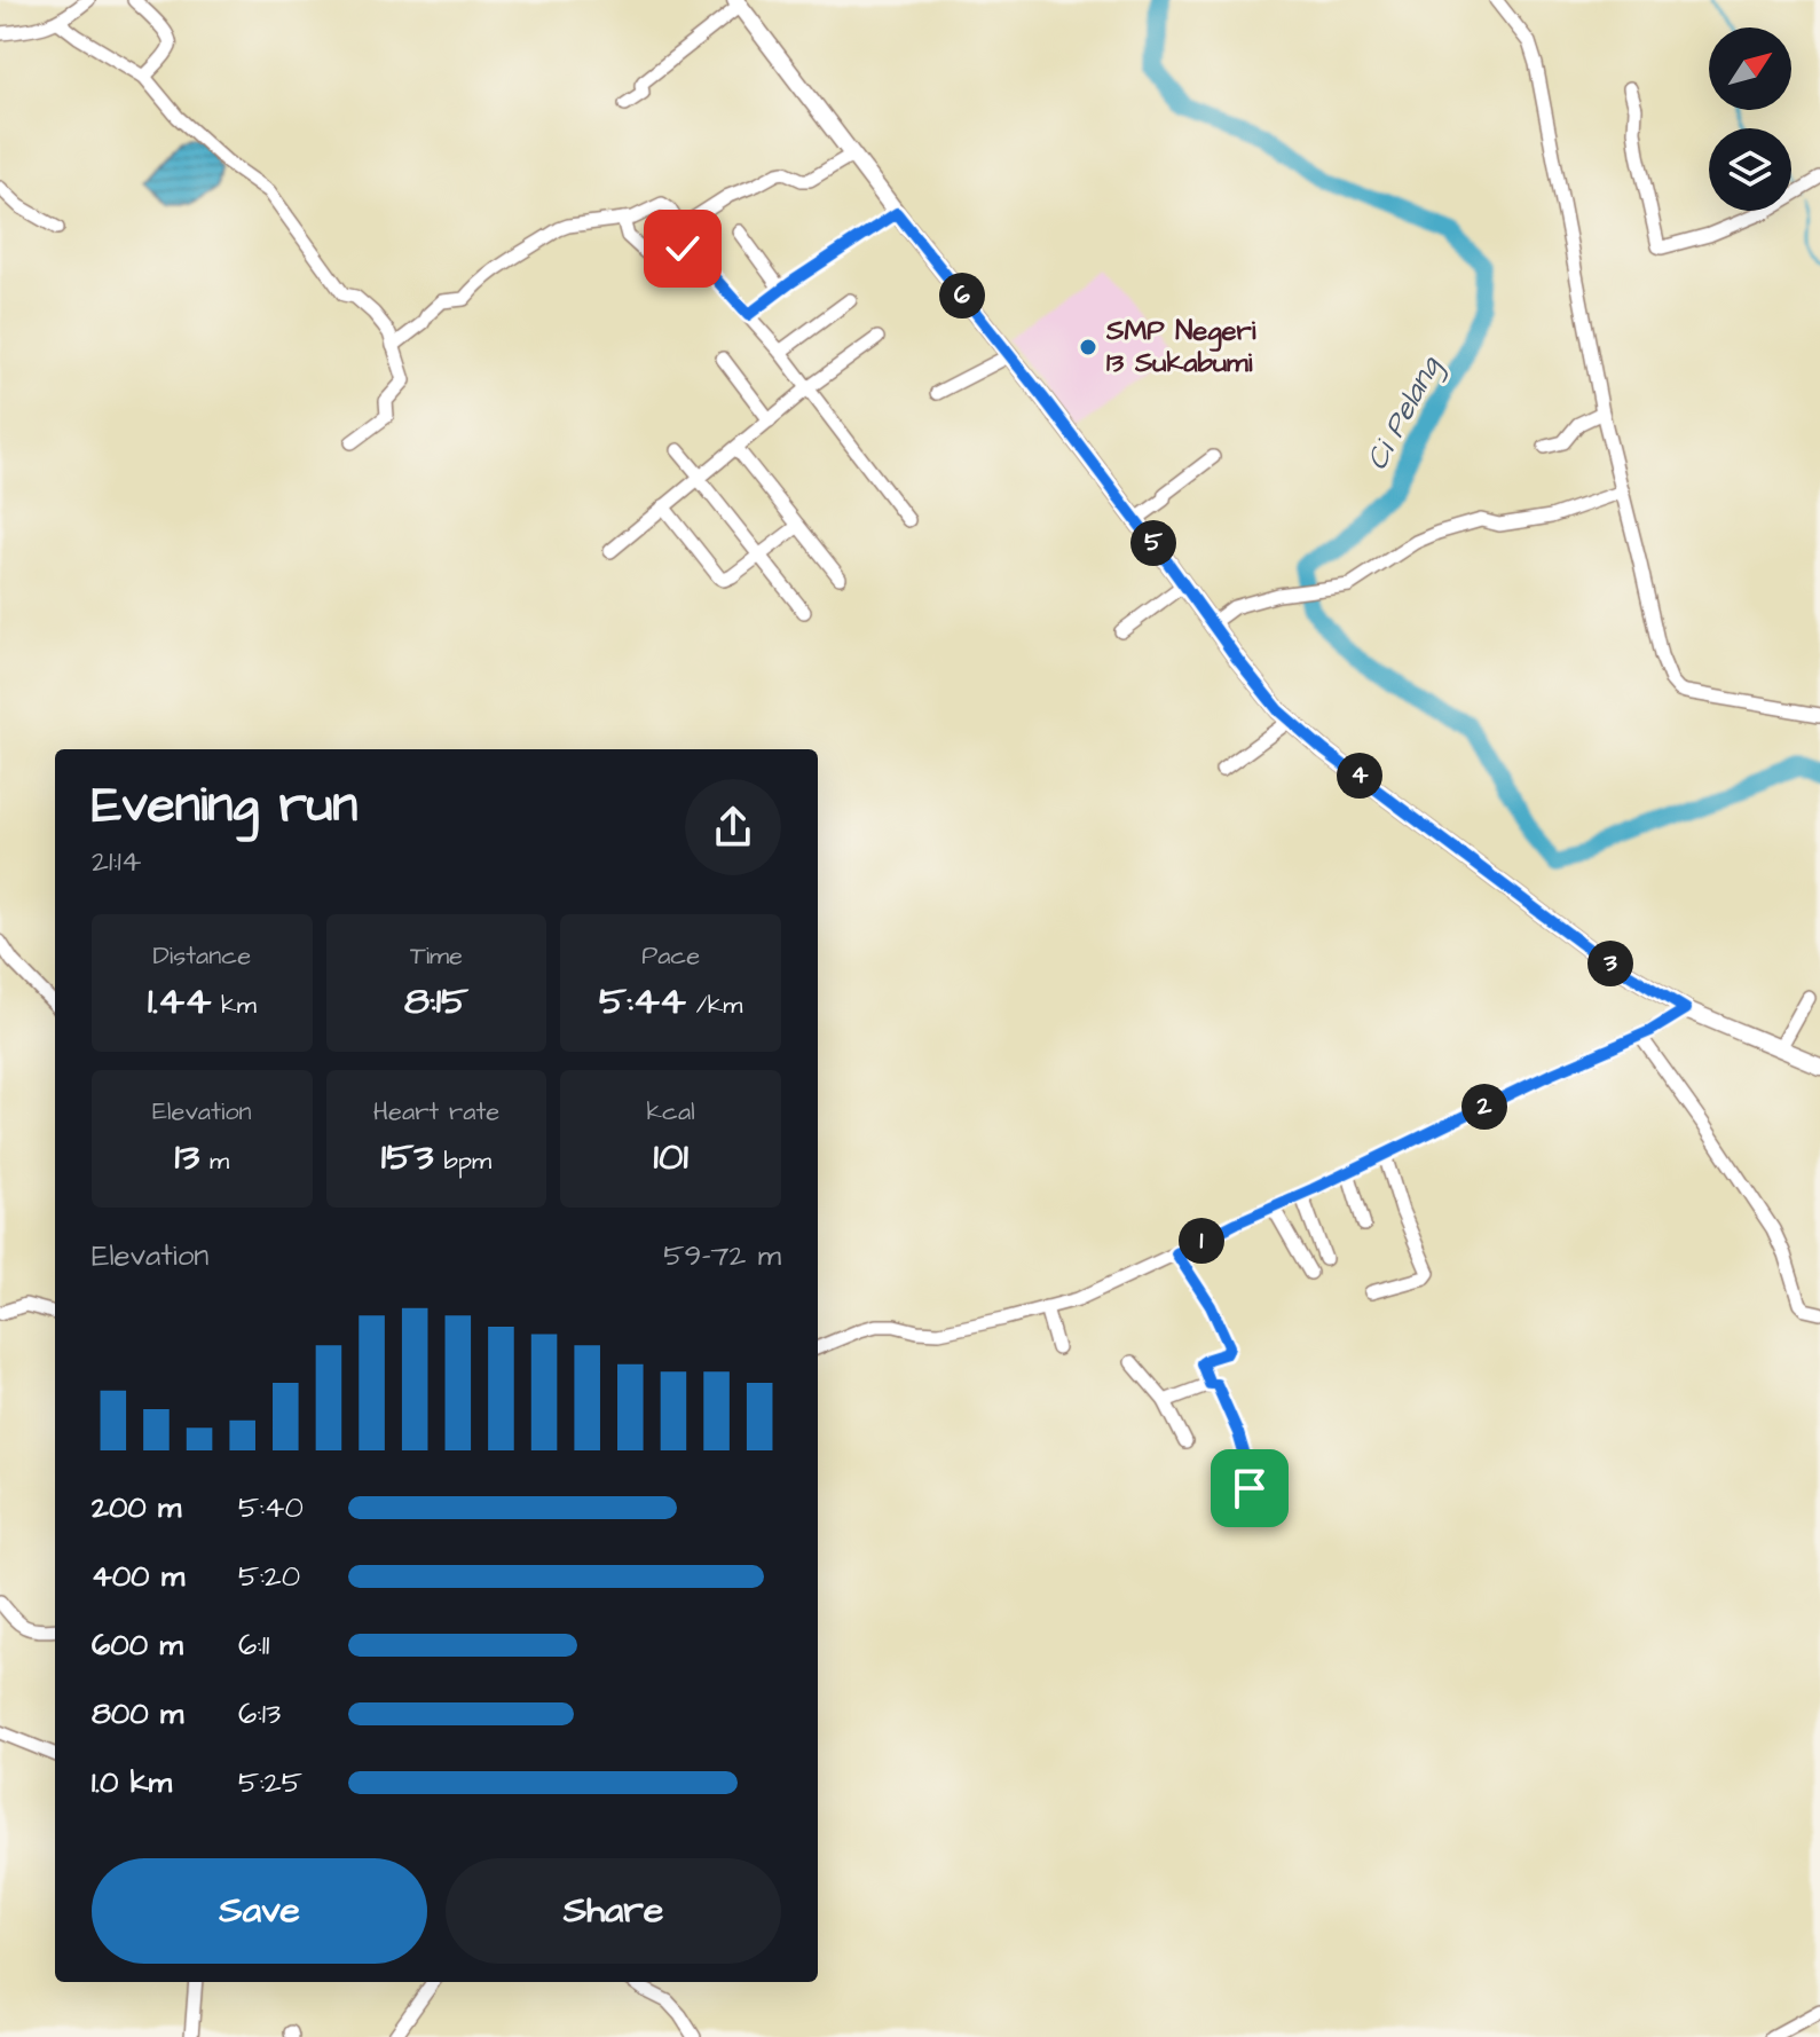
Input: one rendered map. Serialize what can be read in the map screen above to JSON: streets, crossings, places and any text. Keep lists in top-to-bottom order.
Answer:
{
  "water": ["Ci Pelang"],
  "places": ["SMP Negeri 13 Sukabumi"],
  "north": "top right",
  "page": {
    "pins": [
      "6",
      "5",
      "4",
      "3",
      "2",
      "1"
    ],
    "heading": ["Evening run", "21:14"],
    "stats": [
      ["Distance", "1.44 km"],
      ["Time", "8:15"],
      ["Pace", "5:44 /km"],
      ["Elevation", "13 m"],
      ["Heart rate", "153 bpm"],
      ["kcal", "101"]
    ],
    "chart": ["Elevation", "59–72 m"],
    "list": [
      {
        "name": "200 m",
        "note": "5:40"
      },
      {
        "name": "400 m",
        "note": "5:20"
      },
      {
        "name": "600 m",
        "note": "6:11"
      },
      {
        "name": "800 m",
        "note": "6:13"
      },
      {
        "name": "1.0 km",
        "note": "5:25"
      }
    ],
    "buttons": ["Save", "Share"]
  }
}
